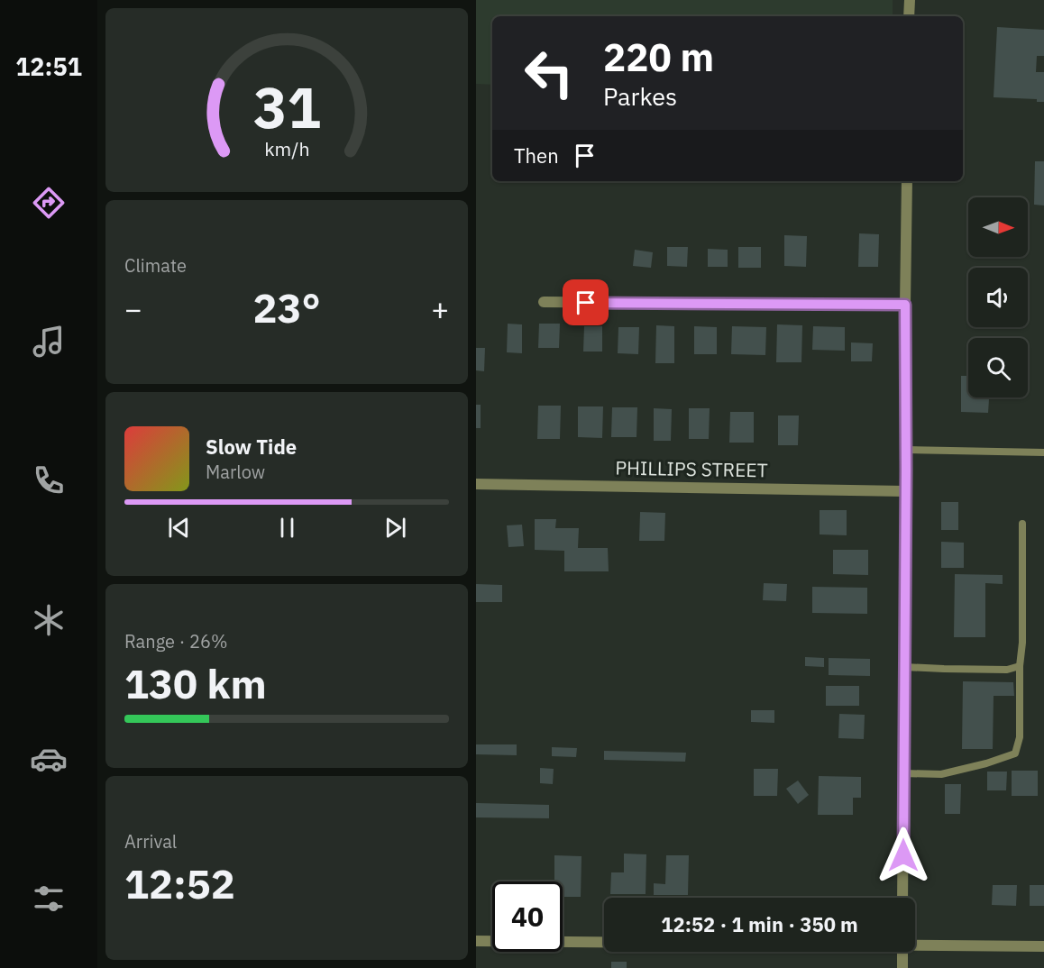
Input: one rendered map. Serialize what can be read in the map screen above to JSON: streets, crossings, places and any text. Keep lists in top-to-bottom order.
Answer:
{
  "streets": {
    "street": ["PHILLIPS STREET"]
  },
  "north": "right",
  "page": {
    "tabs": "12:51",
    "turn": ["220 m", "Parkes"],
    "then": "Then",
    "tile": [
      "Climate",
      ["Range · 26%", "130 km"],
      ["Arrival", "12:52"]
    ],
    "heat": ["−", "23°", "+"],
    "song": ["Slow Tide", "Marlow"],
    "limit": "40",
    "trip": "12:52 · 1 min · 350 m",
    "gauge": ["31", "km/h"]
  }
}
